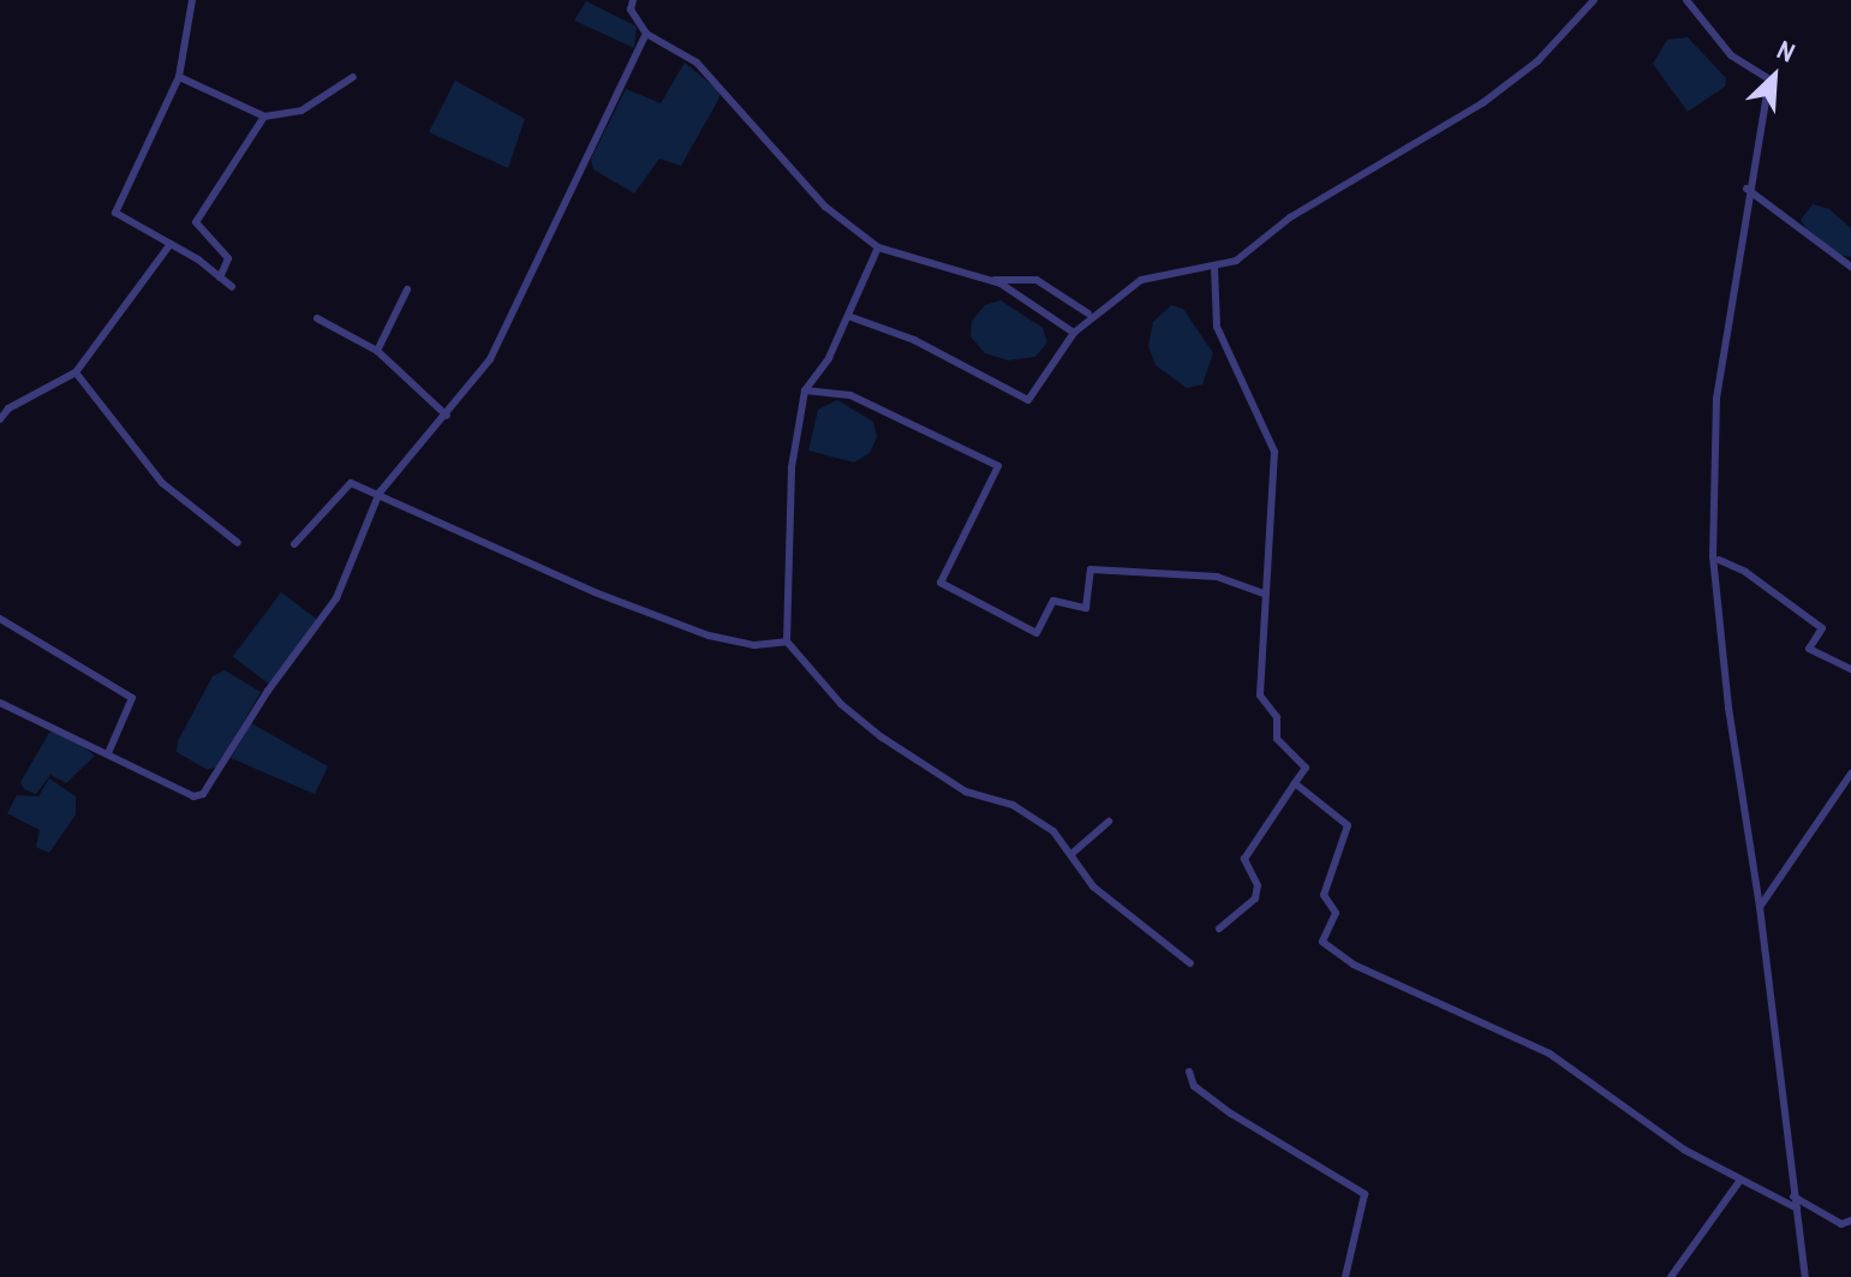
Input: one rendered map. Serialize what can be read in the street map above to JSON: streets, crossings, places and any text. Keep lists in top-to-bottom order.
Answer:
{
  "north": "top right"
}
